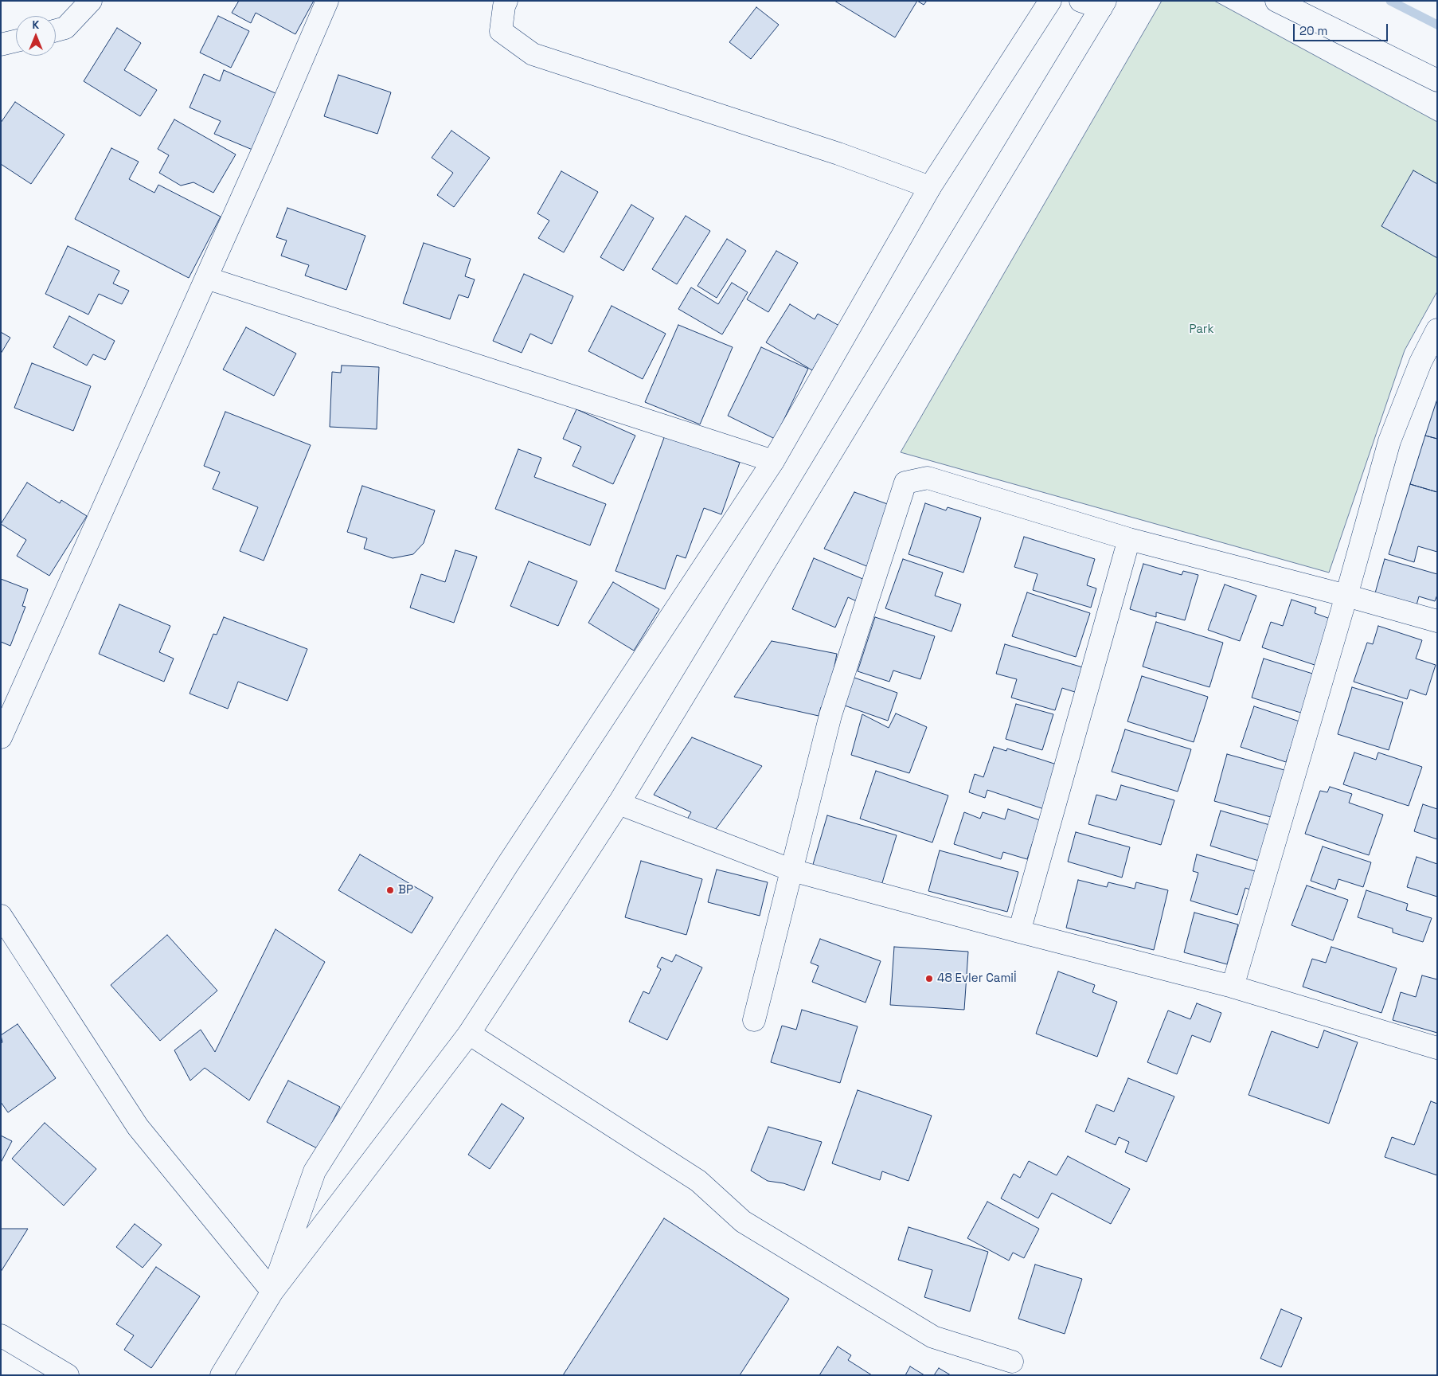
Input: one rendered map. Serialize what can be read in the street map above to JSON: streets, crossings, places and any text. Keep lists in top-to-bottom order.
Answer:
{
  "parks": ["Park"],
  "places": ["BP", "48 Evler Camiİ"],
  "scale_bar": "20 m",
  "north": "top"
}
